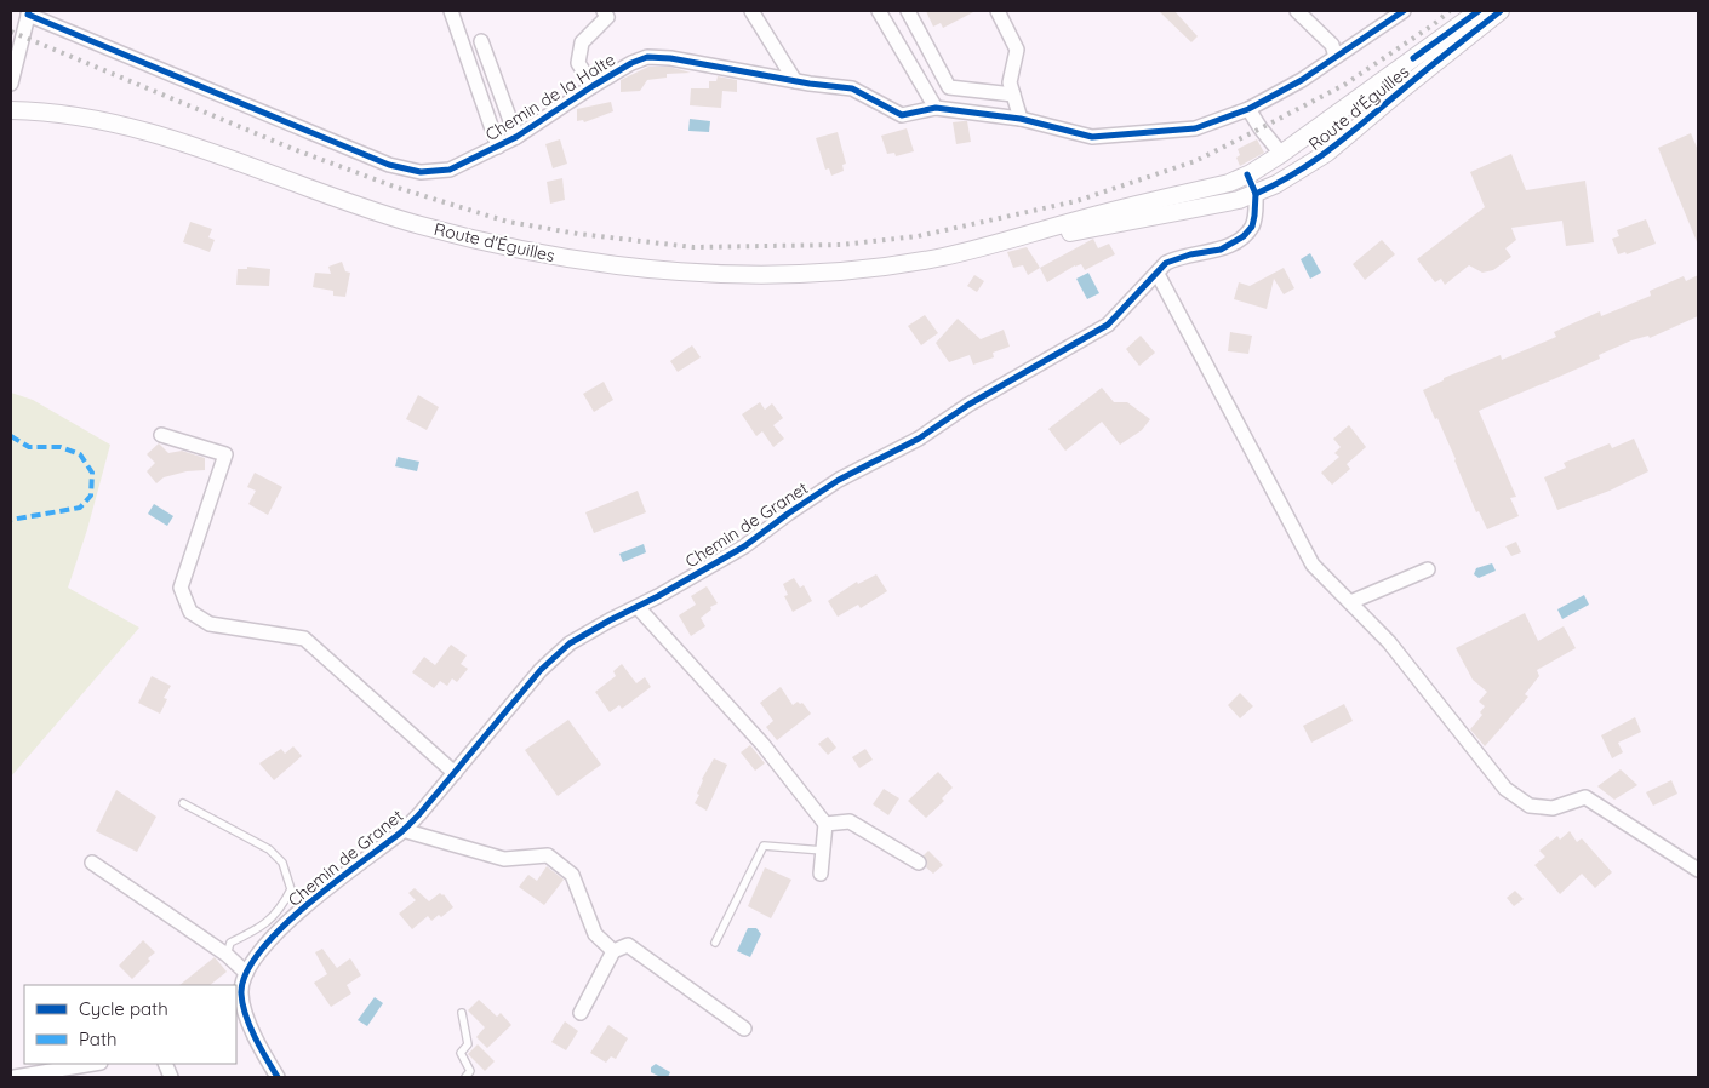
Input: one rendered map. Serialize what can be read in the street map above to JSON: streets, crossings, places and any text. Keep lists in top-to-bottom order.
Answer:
{
  "streets": {
    "street": ["Chemin de la Halte", "Route d'Éguilles", "Chemin de Granet"]
  },
  "crossings": [
    ["Route d'Éguilles", "Chemin de Granet"]
  ],
  "legend": ["Cycle path", "Path"]
}
